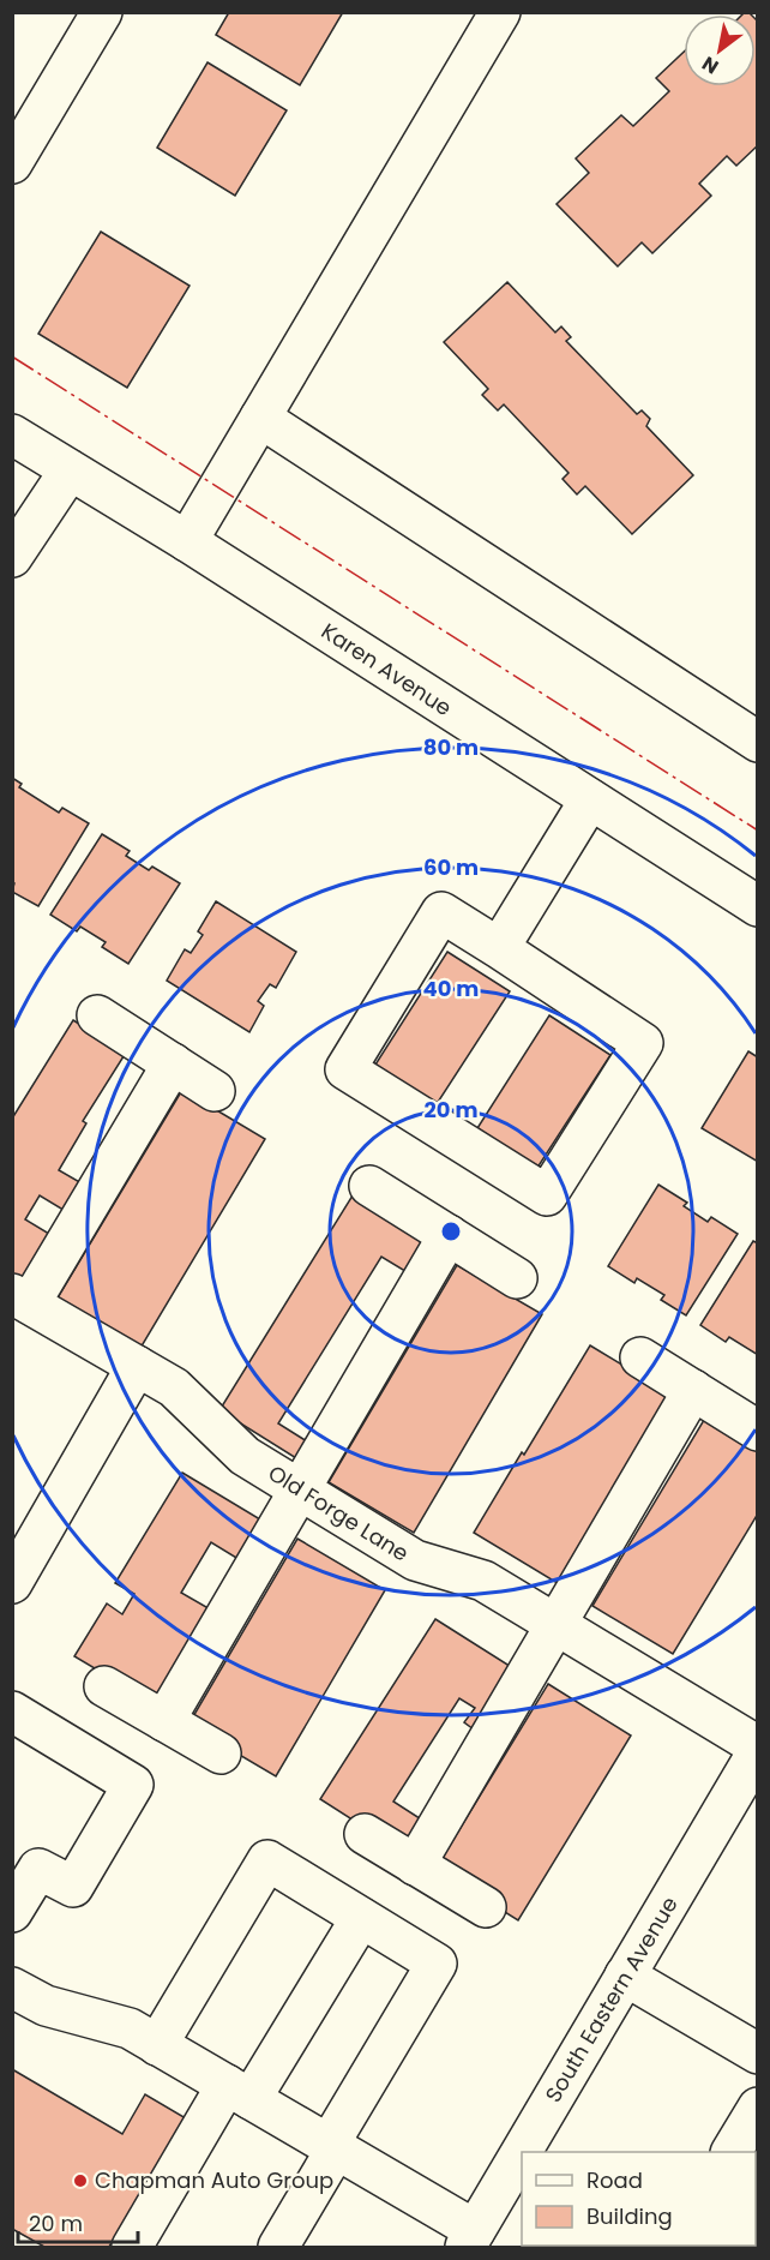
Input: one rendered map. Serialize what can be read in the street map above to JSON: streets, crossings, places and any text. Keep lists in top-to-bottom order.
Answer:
{
  "streets": {
    "street": ["Karen Avenue", "Old Forge Lane", "South Eastern Avenue"]
  },
  "crossings": [
    ["Old Forge Lane", "South Eastern Avenue"]
  ],
  "places": ["Chapman Auto Group"],
  "legend": ["Road", "Building"],
  "scale_bar": "20 m",
  "north": "bottom left",
  "rings": [
    "80 m",
    "60 m",
    "40 m",
    "20 m"
  ]
}
